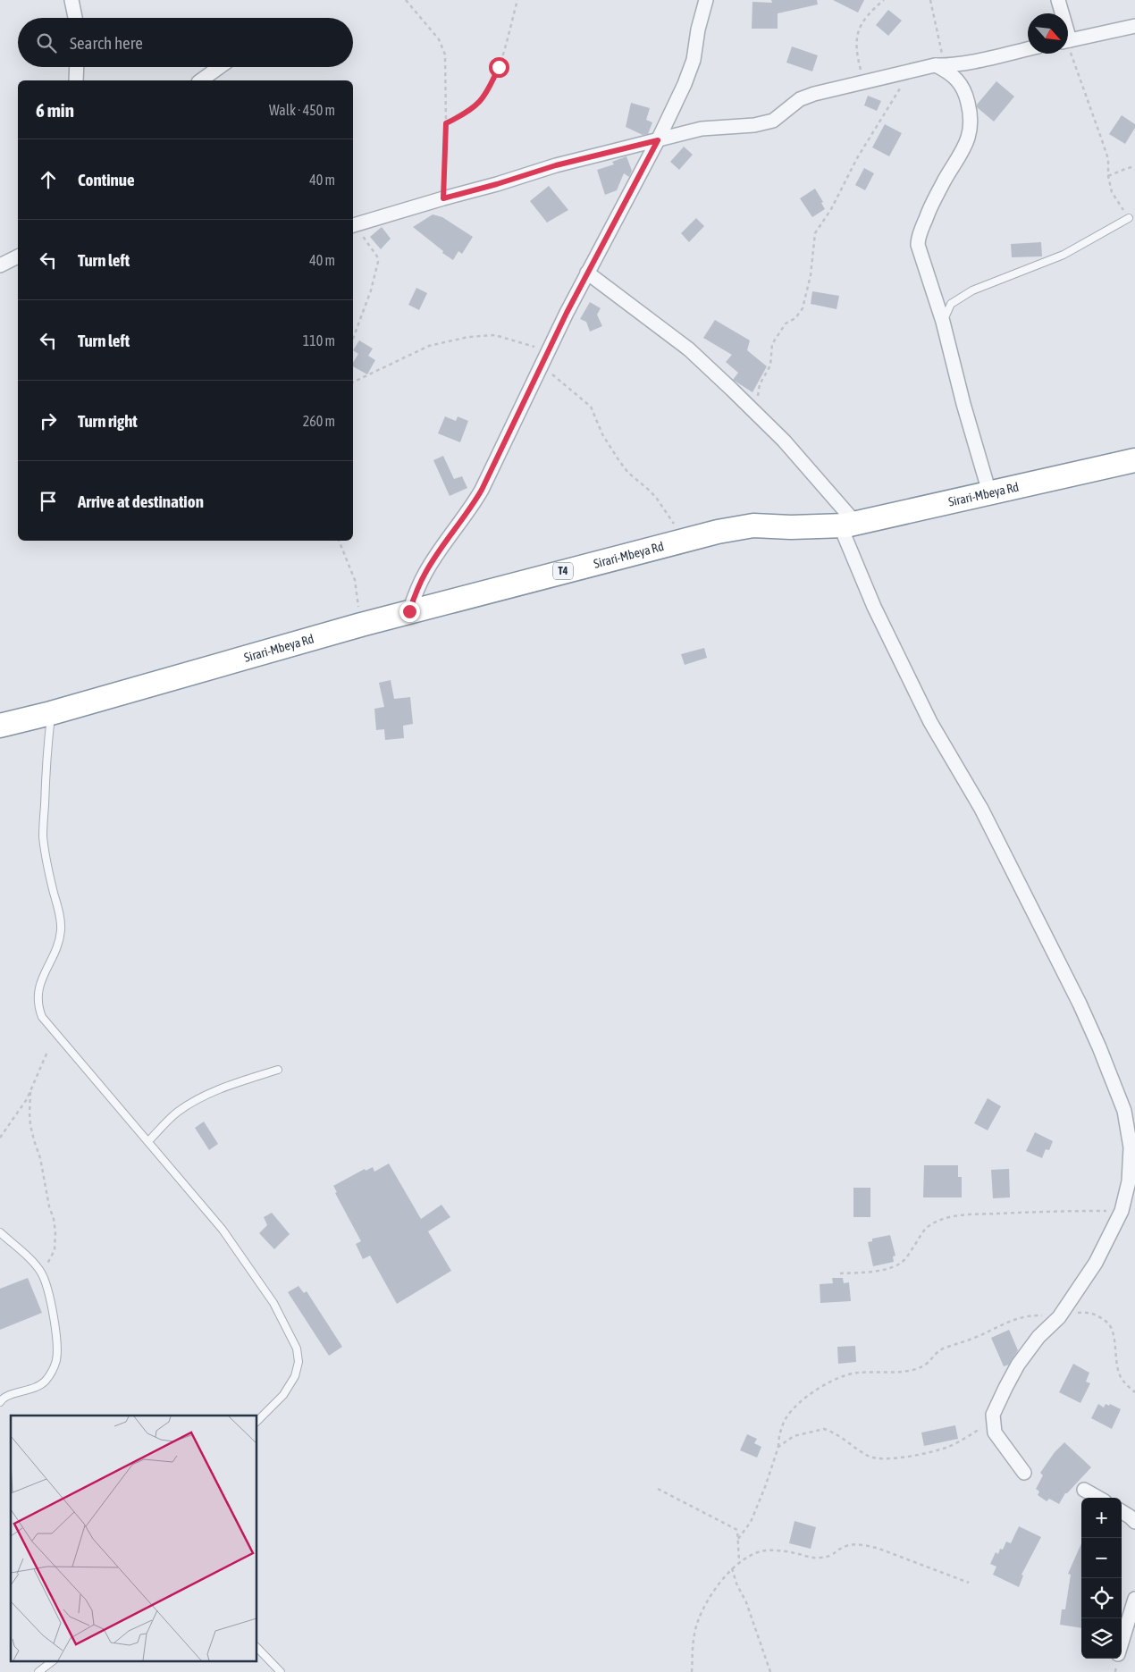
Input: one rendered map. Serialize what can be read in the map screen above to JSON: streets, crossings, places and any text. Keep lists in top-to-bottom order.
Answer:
{
  "streets": {
    "highway": ["Sirari-Mbeya Rd", "T4"]
  },
  "north": "bottom right",
  "page": {
    "search": "Search here",
    "heading": ["6 min", "Walk · 450 m"],
    "list": [
      ["Continue", "40 m"],
      ["Turn left", "40 m"],
      ["Turn left", "110 m"],
      ["Turn right", "260 m"],
      "Arrive at destination"
    ],
    "map_buttons": ["+", "−"]
  }
}
